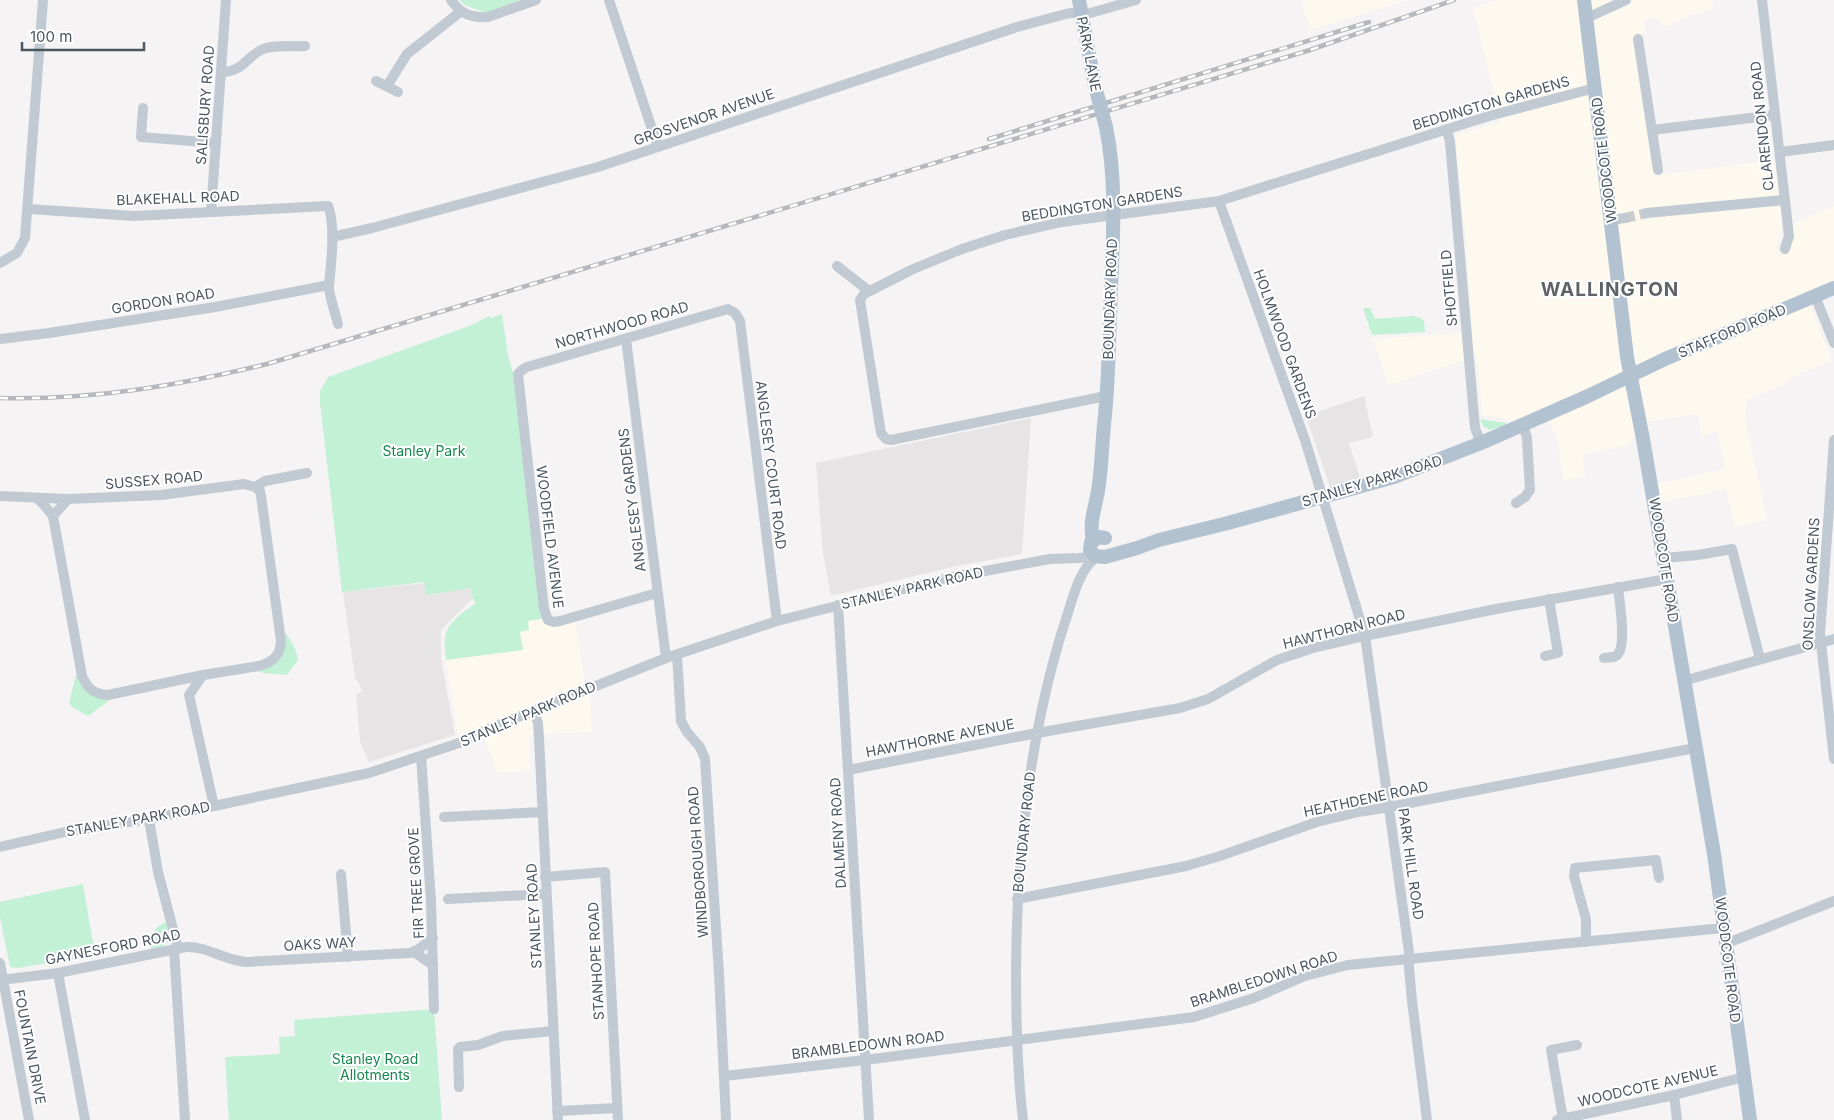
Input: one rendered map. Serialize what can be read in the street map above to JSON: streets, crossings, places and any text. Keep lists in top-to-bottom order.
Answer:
{
  "streets": {
    "main road": [
      "PARK LANE",
      "WOODCOTE ROAD",
      "BOUNDARY ROAD",
      "STAFFORD ROAD",
      "STANLEY PARK ROAD"
    ],
    "street": [
      "BEDDINGTON GARDENS",
      "SALISBURY ROAD",
      "GROSVENOR AVENUE",
      "CLARENDON ROAD",
      "BLAKEHALL ROAD",
      "SHOTFIELD",
      "GORDON ROAD",
      "NORTHWOOD ROAD",
      "HOLMWOOD GARDENS",
      "ANGLESEY COURT ROAD",
      "SUSSEX ROAD",
      "ANGLESEY GARDENS",
      "WOODFIELD AVENUE",
      "ONSLOW GARDENS",
      "HAWTHORN ROAD",
      "HAWTHORNE AVENUE",
      "HEATHDENE ROAD",
      "DALMENY ROAD",
      "WINDBOROUGH ROAD",
      "PARK HILL ROAD",
      "FIR TREE GROVE",
      "STANLEY ROAD",
      "OAKS WAY",
      "GAYNESFORD ROAD",
      "STANHOPE ROAD",
      "BRAMBLEDOWN ROAD",
      "FOUNTAIN DRIVE",
      "WOODCOTE AVENUE"
    ]
  },
  "crossings": [
    ["PARK LANE", "GROSVENOR AVENUE"],
    ["PARK LANE", "BOUNDARY ROAD"],
    ["BEDDINGTON GARDENS", "WOODCOTE ROAD"],
    ["BEDDINGTON GARDENS", "SHOTFIELD"],
    ["BEDDINGTON GARDENS", "BOUNDARY ROAD"],
    ["BEDDINGTON GARDENS", "HOLMWOOD GARDENS"],
    ["SALISBURY ROAD", "BLAKEHALL ROAD"],
    ["GROSVENOR AVENUE", "BLAKEHALL ROAD"],
    ["WOODCOTE ROAD", "STAFFORD ROAD"],
    ["WOODCOTE ROAD", "STANLEY PARK ROAD"],
    ["WOODCOTE ROAD", "HAWTHORN ROAD"],
    ["WOODCOTE ROAD", "HEATHDENE ROAD"],
    ["WOODCOTE ROAD", "BRAMBLEDOWN ROAD"],
    ["WOODCOTE ROAD", "WOODCOTE AVENUE"],
    ["SHOTFIELD", "STANLEY PARK ROAD"],
    ["BOUNDARY ROAD", "STANLEY PARK ROAD"],
    ["BOUNDARY ROAD", "HAWTHORN ROAD"],
    ["BOUNDARY ROAD", "HAWTHORNE AVENUE"],
    ["BOUNDARY ROAD", "HEATHDENE ROAD"],
    ["BOUNDARY ROAD", "BRAMBLEDOWN ROAD"],
    ["NORTHWOOD ROAD", "ANGLESEY COURT ROAD"],
    ["NORTHWOOD ROAD", "ANGLESEY GARDENS"],
    ["NORTHWOOD ROAD", "WOODFIELD AVENUE"],
    ["STAFFORD ROAD", "STANLEY PARK ROAD"],
    ["HOLMWOOD GARDENS", "STANLEY PARK ROAD"],
    ["HOLMWOOD GARDENS", "PARK HILL ROAD"],
    ["ANGLESEY COURT ROAD", "STANLEY PARK ROAD"],
    ["STANLEY PARK ROAD", "ANGLESEY GARDENS"],
    ["STANLEY PARK ROAD", "DALMENY ROAD"],
    ["STANLEY PARK ROAD", "WINDBOROUGH ROAD"],
    ["STANLEY PARK ROAD", "PARK HILL ROAD"],
    ["STANLEY PARK ROAD", "FIR TREE GROVE"],
    ["STANLEY PARK ROAD", "STANLEY ROAD"],
    ["ANGLESEY GARDENS", "WOODFIELD AVENUE"],
    ["HAWTHORN ROAD", "HAWTHORNE AVENUE"],
    ["HAWTHORN ROAD", "PARK HILL ROAD"],
    ["HAWTHORNE AVENUE", "DALMENY ROAD"],
    ["HEATHDENE ROAD", "PARK HILL ROAD"],
    ["DALMENY ROAD", "BRAMBLEDOWN ROAD"],
    ["WINDBOROUGH ROAD", "BRAMBLEDOWN ROAD"],
    ["PARK HILL ROAD", "BRAMBLEDOWN ROAD"],
    ["STANLEY ROAD", "STANHOPE ROAD"],
    ["OAKS WAY", "GAYNESFORD ROAD"],
    ["GAYNESFORD ROAD", "FOUNTAIN DRIVE"]
  ],
  "districts": ["WALLINGTON"],
  "parks": ["Stanley Park", "Stanley Road Allotments"],
  "scale_bar": "100 m"
}
